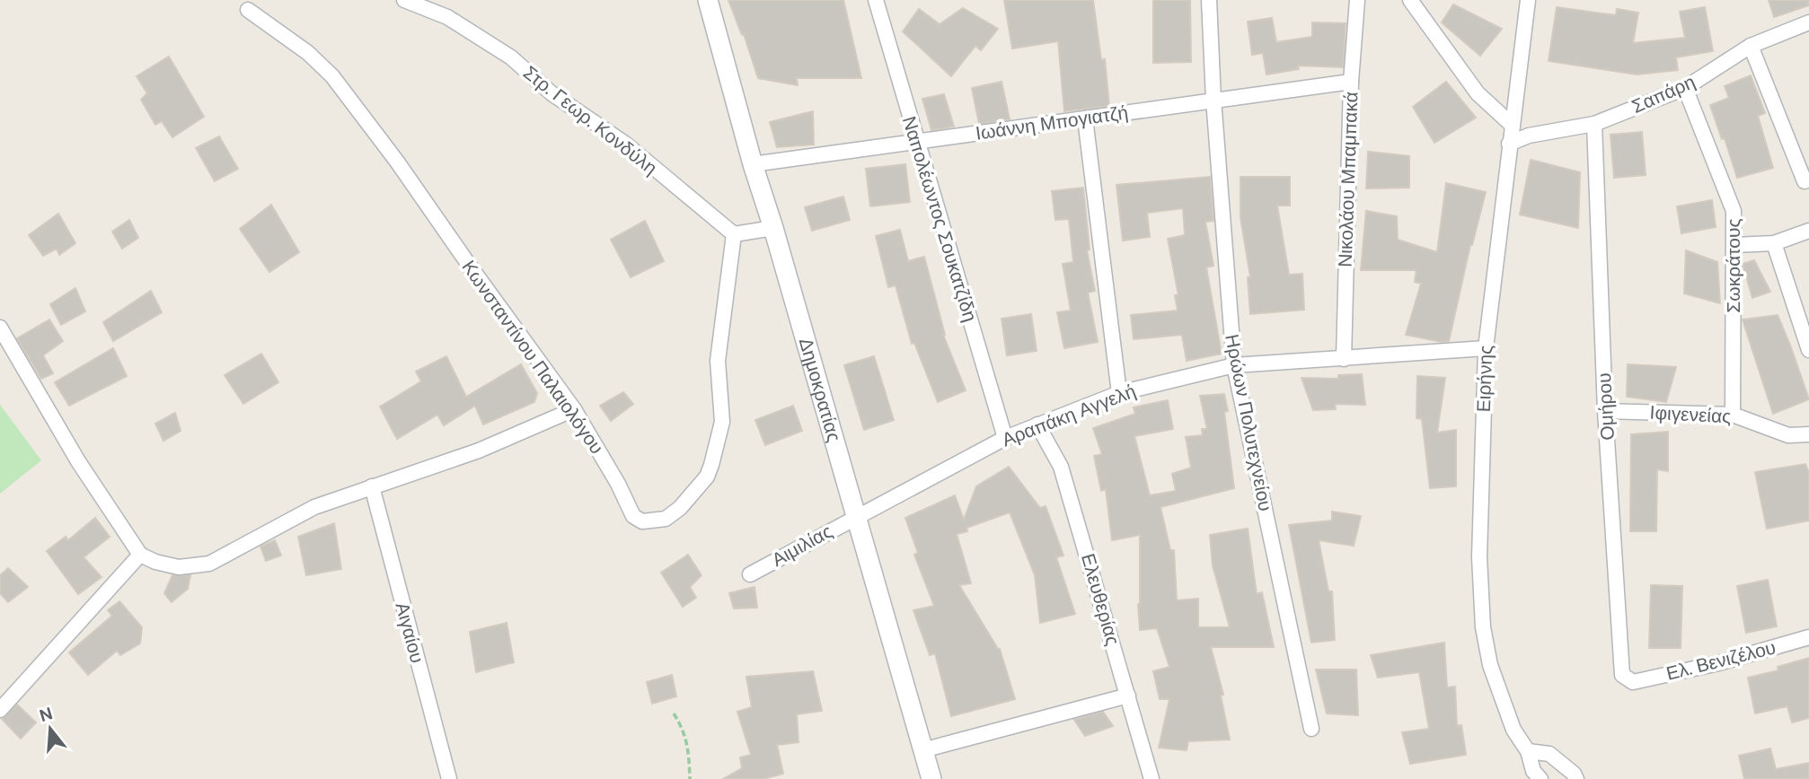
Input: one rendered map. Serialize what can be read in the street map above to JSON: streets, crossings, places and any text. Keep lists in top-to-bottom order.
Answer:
{
  "streets": {
    "street": [
      "Σαπάρη",
      "Στρ. Γεωρ. Κονδύλη",
      "Ιωάννη Μπογιατζή",
      "Νικολάου Μπαμπακά",
      "Ναπολέωντος Σουκατζίδη",
      "Σωκράτους",
      "Κωνσταντίνου Παλαιολόγου",
      "Ειρήνης",
      "Δημοκρατίας",
      "Ομήρου",
      "Ιφιγενείας",
      "Αραπάκη Αγγελή",
      "Ηρώων Πολυτεχνείου",
      "Αιμιλίας",
      "Ελευθερίας",
      "Αιγαίου",
      "Ελ. Βενιζέλου"
    ]
  },
  "crossings": [
    ["Σαπάρη", "Σωκράτους"],
    ["Σαπάρη", "Ειρήνης"],
    ["Σαπάρη", "Ομήρου"],
    ["Στρ. Γεωρ. Κονδύλη", "Κωνσταντίνου Παλαιολόγου"],
    ["Ιωάννη Μπογιατζή", "Νικολάου Μπαμπακά"],
    ["Ιωάννη Μπογιατζή", "Ναπολέωντος Σουκατζίδη"],
    ["Ιωάννη Μπογιατζή", "Δημοκρατίας"],
    ["Ιωάννη Μπογιατζή", "Ηρώων Πολυτεχνείου"],
    ["Νικολάου Μπαμπακά", "Αραπάκη Αγγελή"],
    ["Ναπολέωντος Σουκατζίδη", "Αραπάκη Αγγελή"],
    ["Σωκράτους", "Ιφιγενείας"],
    ["Ειρήνης", "Αραπάκη Αγγελή"],
    ["Δημοκρατίας", "Αραπάκη Αγγελή"],
    ["Δημοκρατίας", "Αιμιλίας"],
    ["Ομήρου", "Ιφιγενείας"],
    ["Ομήρου", "Ελ. Βενιζέλου"],
    ["Αραπάκη Αγγελή", "Ηρώων Πολυτεχνείου"],
    ["Αραπάκη Αγγελή", "Αιμιλίας"],
    ["Αραπάκη Αγγελή", "Ελευθερίας"]
  ],
  "north": "top"
}
